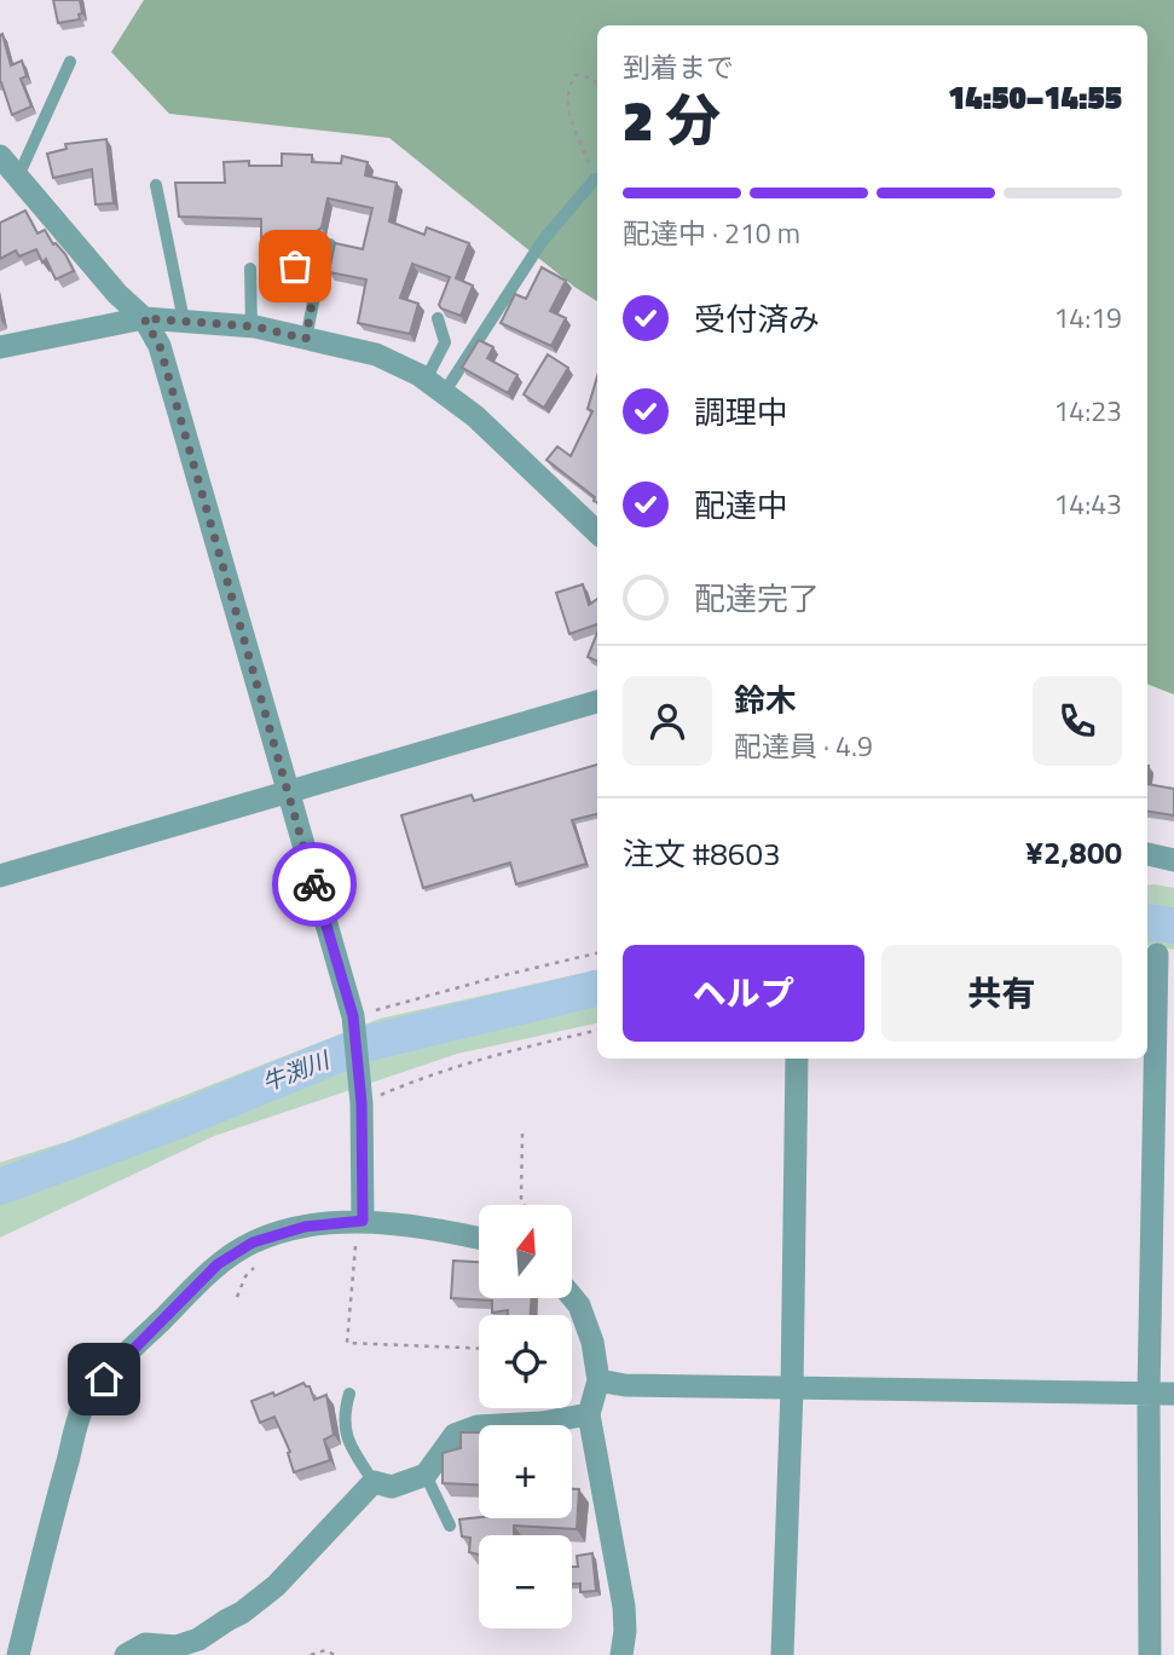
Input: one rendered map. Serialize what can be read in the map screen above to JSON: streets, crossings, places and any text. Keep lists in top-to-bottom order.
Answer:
{
  "water": ["牛渕川"],
  "north": "top",
  "page": {
    "heading": ["2 分", "到着まで", "14:50–14:55"],
    "panel": [
      "鈴木",
      "配達員 · 4.9",
      "注文 #8603",
      "¥2,800"
    ],
    "bar": "配達中 · 210 m",
    "list": [
      ["受付済み", "14:19"],
      ["調理中", "14:23"],
      ["配達中", "14:43"],
      "配達完了"
    ],
    "buttons": ["ヘルプ", "共有"],
    "map_buttons": ["+", "−"]
  }
}
